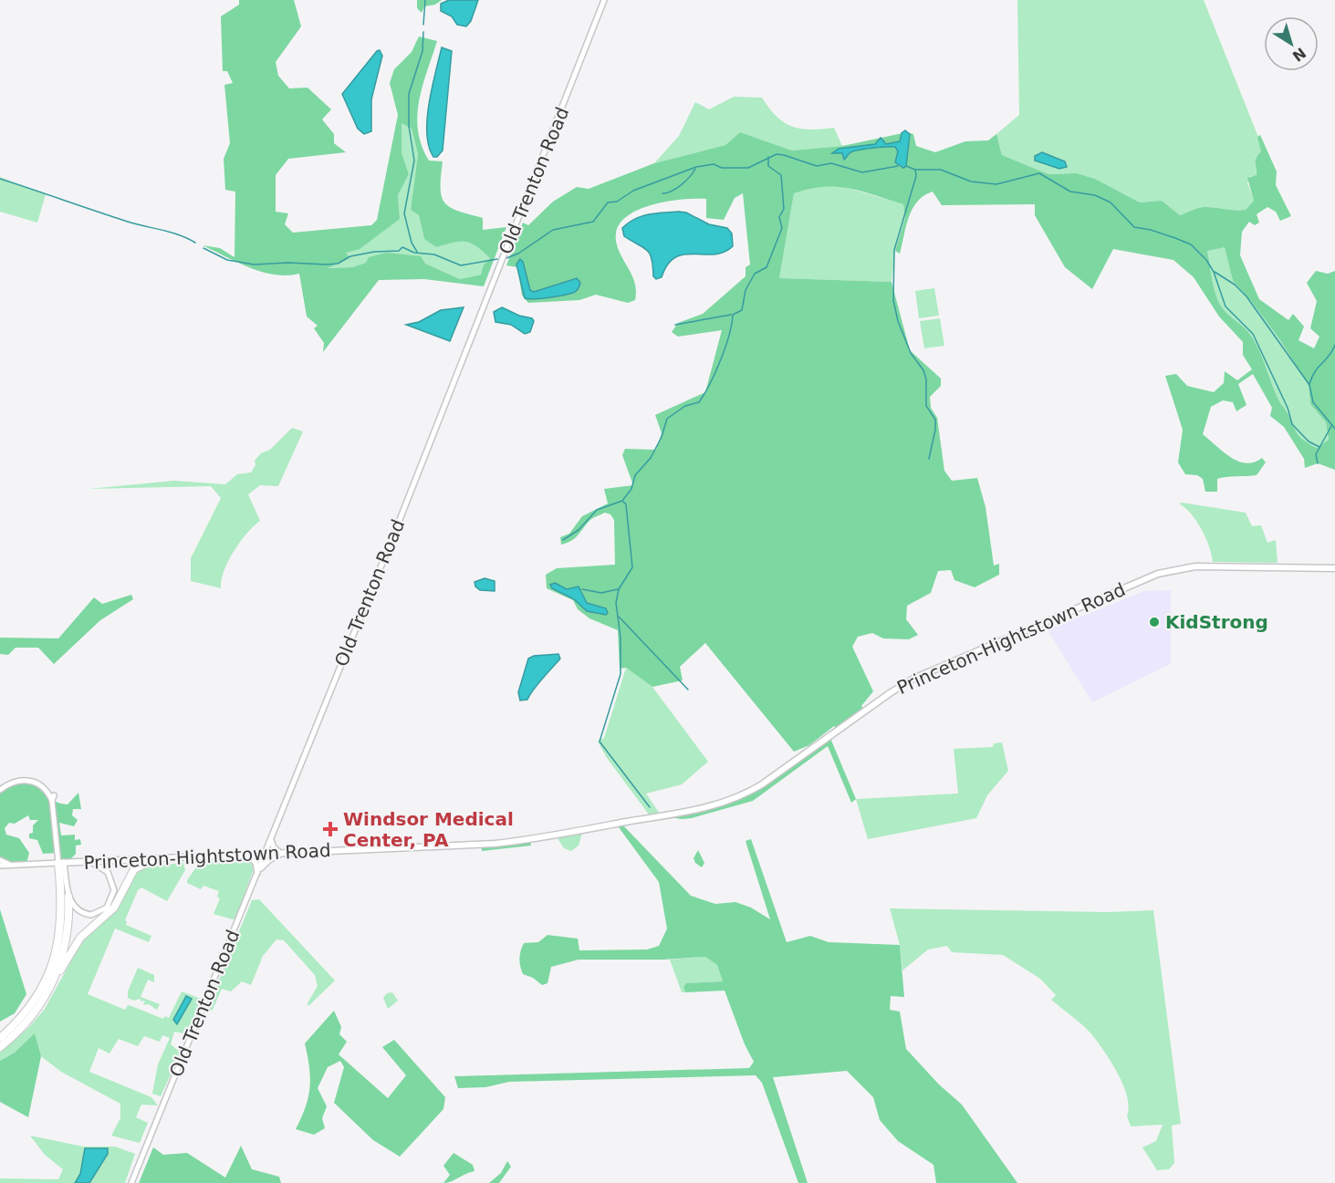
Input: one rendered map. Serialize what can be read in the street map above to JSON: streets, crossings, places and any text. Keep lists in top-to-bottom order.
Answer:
{
  "streets": {
    "main road": ["Old Trenton Road", "Princeton-Hightstown Road"]
  },
  "crossings": [
    ["Old Trenton Road", "Princeton-Hightstown Road"]
  ],
  "places": {
    "other": ["KidStrong"],
    "health": ["Windsor Medical Center, PA"]
  },
  "north": "bottom right"
}
